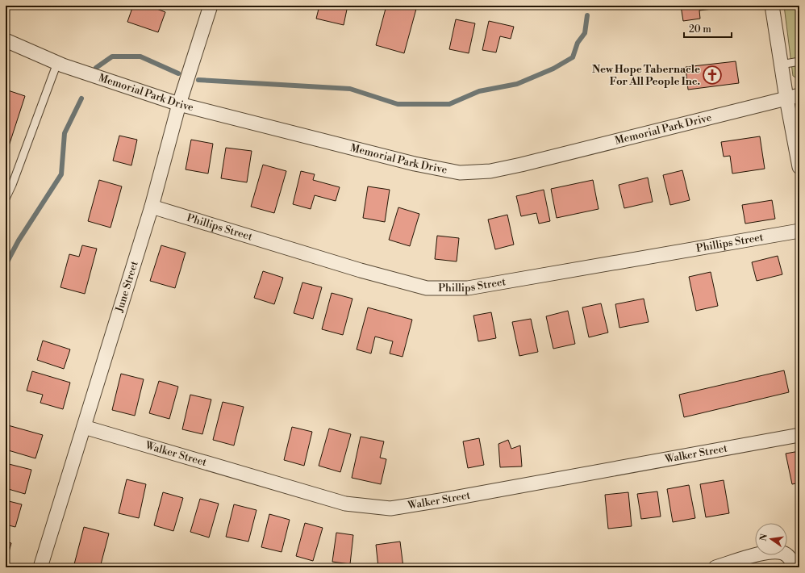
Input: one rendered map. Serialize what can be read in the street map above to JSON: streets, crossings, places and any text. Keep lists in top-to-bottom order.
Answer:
{
  "streets": {
    "street": [
      "Memorial Park Drive",
      "Phillips Street",
      "June Street",
      "Walker Street"
    ]
  },
  "crossings": [
    ["Memorial Park Drive", "June Street"],
    ["Phillips Street", "June Street"],
    ["June Street", "Walker Street"]
  ],
  "places": {
    "church": ["New Hope Tabernacle For All People Inc."]
  },
  "scale_bar": "20 m",
  "north": "left"
}
